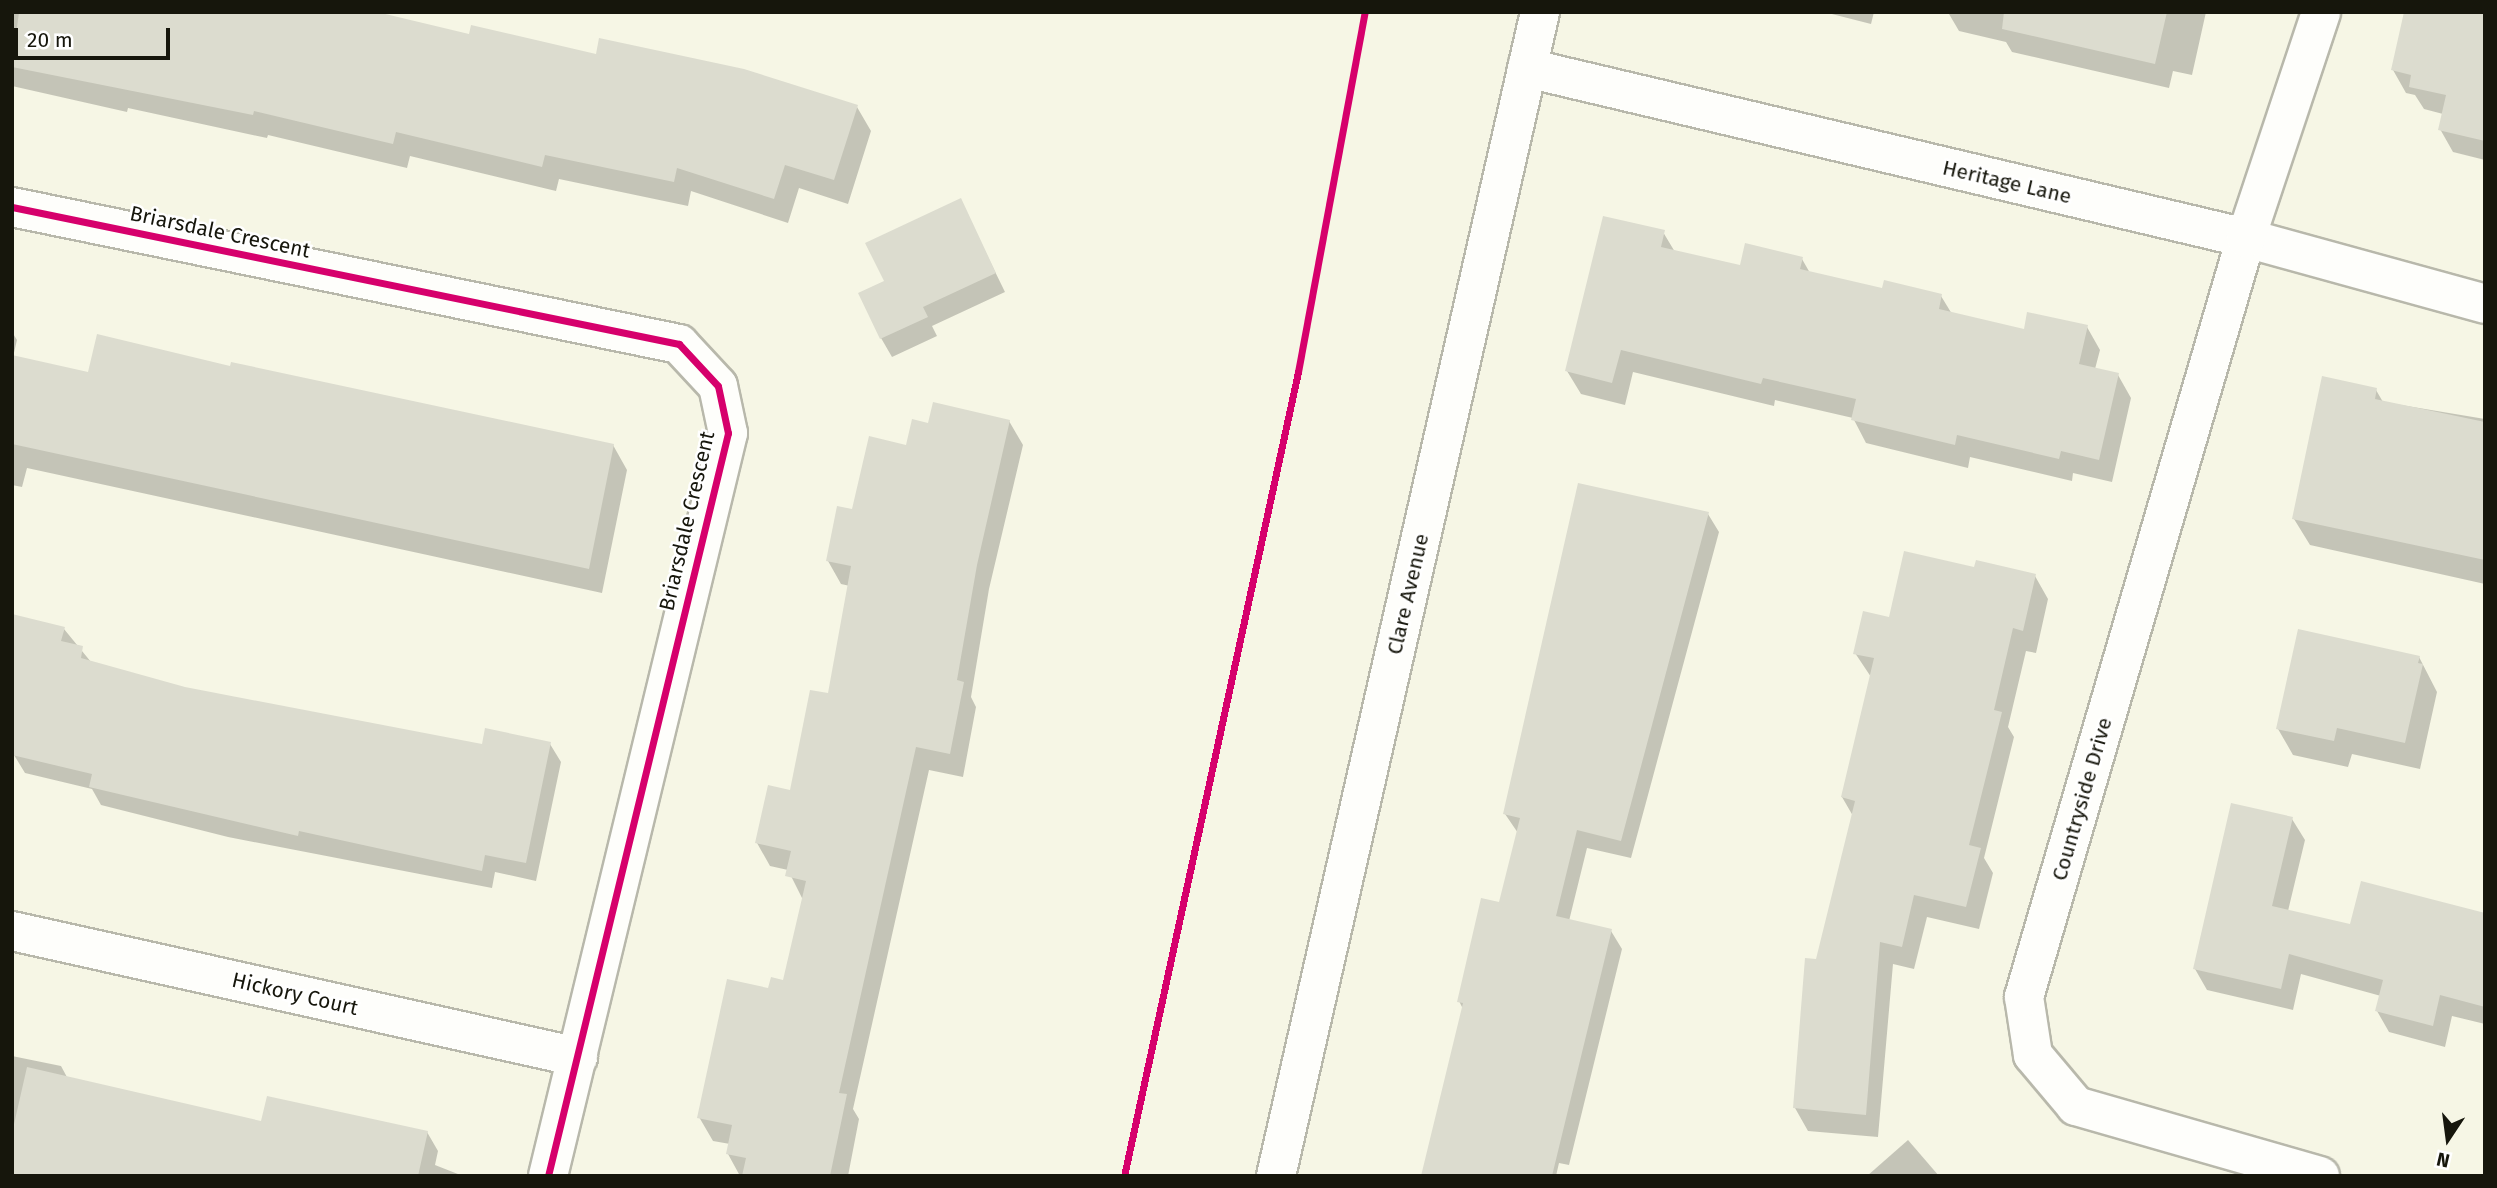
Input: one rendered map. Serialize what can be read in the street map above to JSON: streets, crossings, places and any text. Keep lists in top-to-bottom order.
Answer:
{
  "streets": {
    "street": [
      "Heritage Lane",
      "Briarsdale Crescent",
      "Clare Avenue",
      "Countryside Drive",
      "Hickory Court"
    ]
  },
  "crossings": [
    ["Heritage Lane", "Clare Avenue"],
    ["Heritage Lane", "Countryside Drive"],
    ["Briarsdale Crescent", "Hickory Court"]
  ],
  "scale_bar": "20 m",
  "north": "bottom"
}
